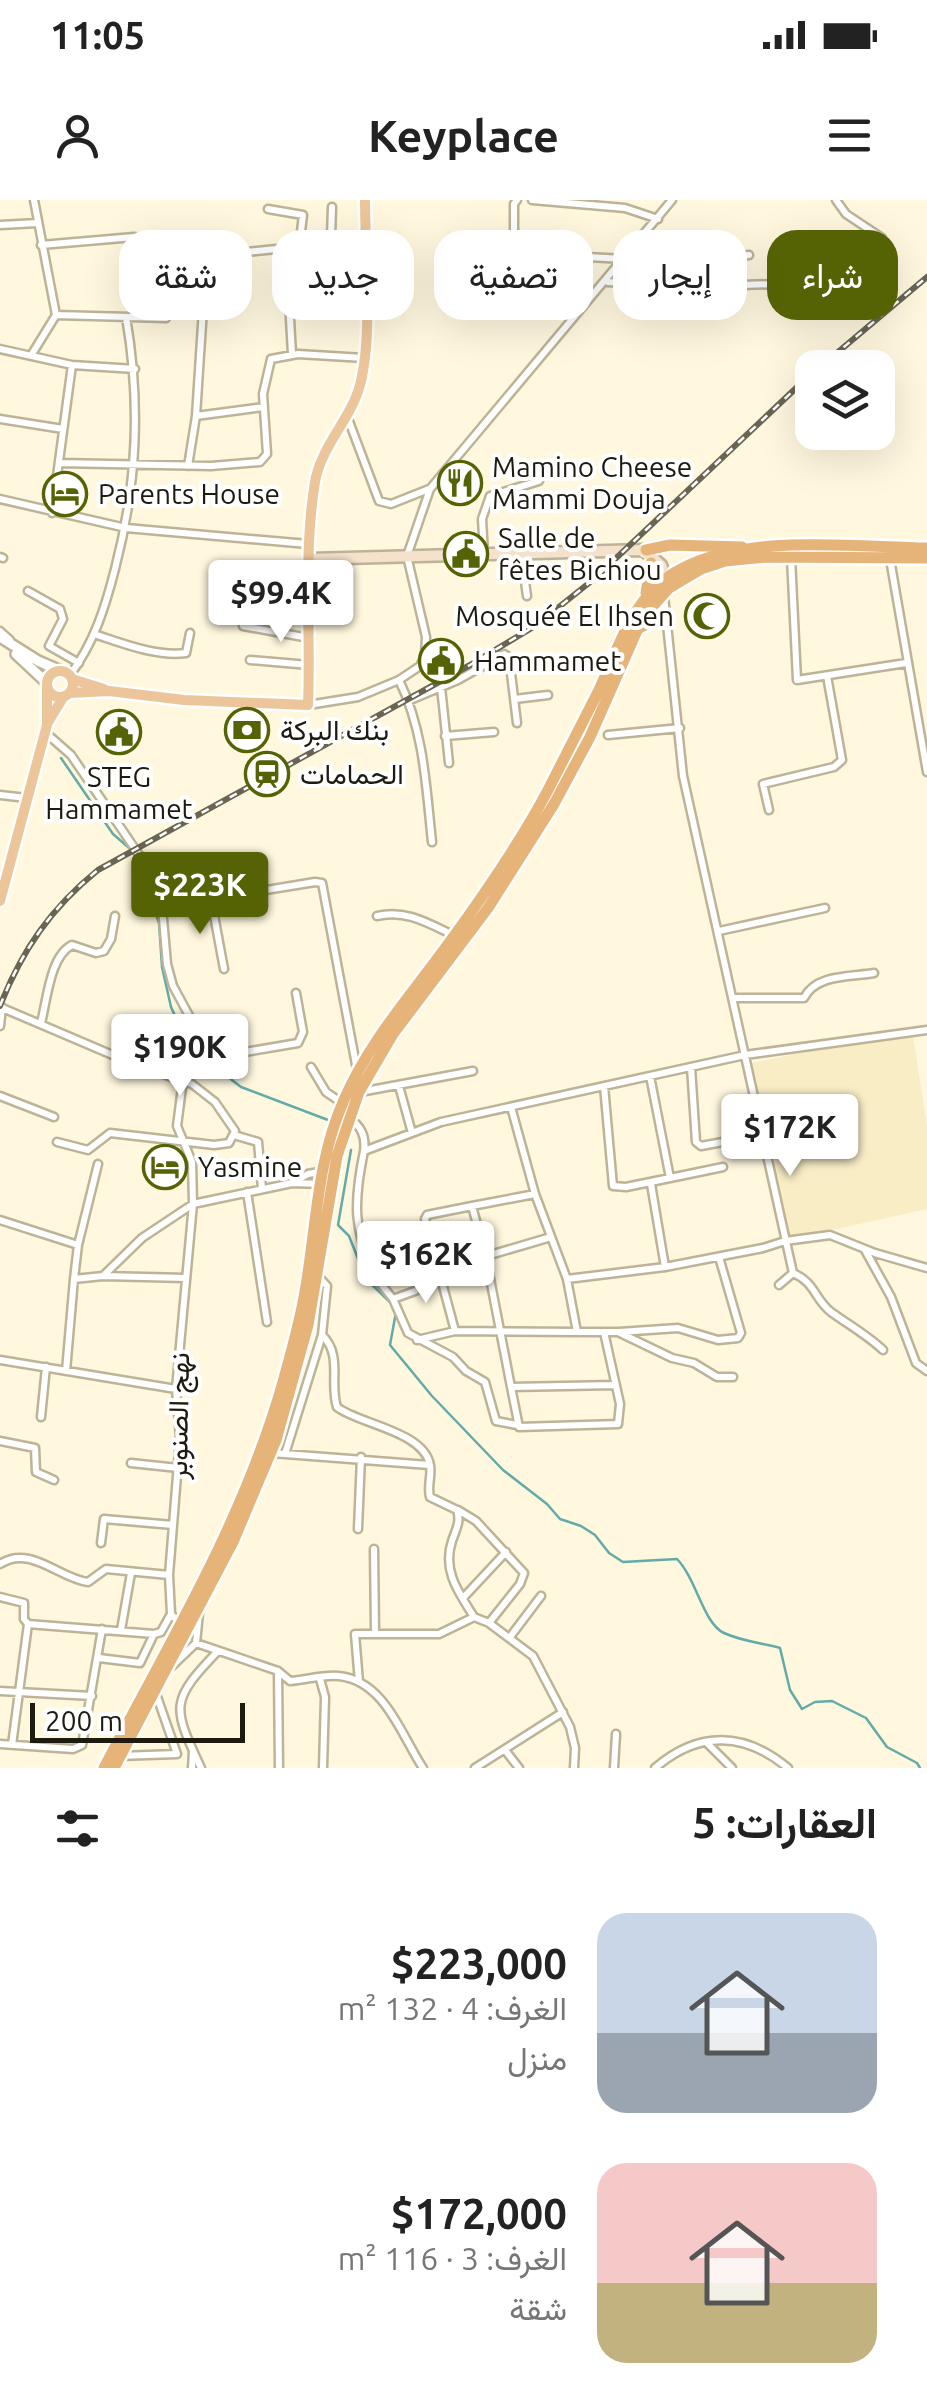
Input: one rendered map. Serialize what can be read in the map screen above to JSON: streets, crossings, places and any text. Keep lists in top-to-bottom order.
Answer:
{
  "streets": {
    "street": ["نهج الصنوبر"]
  },
  "places": {
    "restaurant": ["Mamino Cheese Mammi Douja"],
    "hotel": ["Parents House", "Yasmine"],
    "public building": ["Salle de fêtes Bichiou", "Hammamet", "STEG Hammamet"],
    "mosque": ["Mosquée El Ihsen"],
    "bank": ["بنك البركة"],
    "station": ["الحمامات"]
  },
  "scale_bar": "200 m",
  "page": {
    "status": "11:05",
    "header": "Keyplace",
    "chip": [
      "شراء",
      "إيجار",
      "تصفية",
      "جديد",
      "شقة"
    ],
    "price": [
      "$99.4K",
      "$223K",
      "$190K",
      "$172K",
      "$162K"
    ],
    "scale": "200 m",
    "heading": "العقارات: 5",
    "list": [
      {
        "name": "$223,000",
        "note": "الغرف: 4 · 132 m² · منزل"
      },
      {
        "name": "$172,000",
        "note": "الغرف: 3 · 116 m² · شقة"
      }
    ]
  }
}
